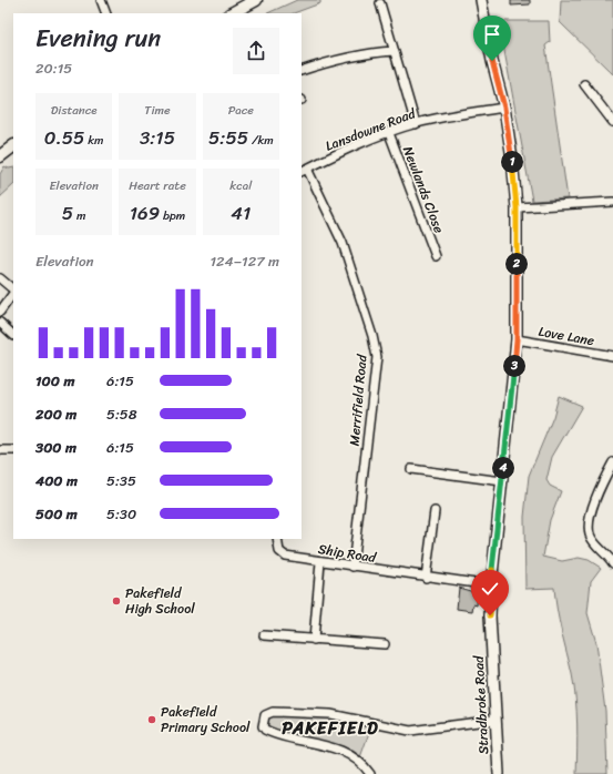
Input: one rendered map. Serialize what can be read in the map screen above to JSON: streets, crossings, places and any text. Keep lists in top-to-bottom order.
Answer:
{
  "streets": {
    "main road": ["Stradbroke Road"],
    "street": [
      "Lansdowne Road",
      "Newlands Close",
      "Love Lane",
      "Merrifield Road",
      "Ship Road"
    ]
  },
  "crossings": [
    ["Lansdowne Road", "Newlands Close"],
    ["Lansdowne Road", "Merrifield Road"],
    ["Lansdowne Road", "Stradbroke Road"],
    ["Love Lane", "Stradbroke Road"],
    ["Merrifield Road", "Ship Road"],
    ["Ship Road", "Stradbroke Road"]
  ],
  "districts": ["PAKEFIELD"],
  "places": ["Pakefield High School", "Pakefield Primary School"],
  "page": {
    "heading": ["Evening run", "20:15"],
    "stats": [
      ["Distance", "0.55 km"],
      ["Time", "3:15"],
      ["Pace", "5:55 /km"],
      ["Elevation", "5 m"],
      ["Heart rate", "169 bpm"],
      ["kcal", "41"]
    ],
    "pins": [
      "1",
      "2",
      "3",
      "4"
    ],
    "chart": ["Elevation", "124–127 m"],
    "list": [
      {
        "name": "100 m",
        "note": "6:15"
      },
      {
        "name": "200 m",
        "note": "5:58"
      },
      {
        "name": "300 m",
        "note": "6:15"
      },
      {
        "name": "400 m",
        "note": "5:35"
      },
      {
        "name": "500 m",
        "note": "5:30"
      }
    ]
  }
}
